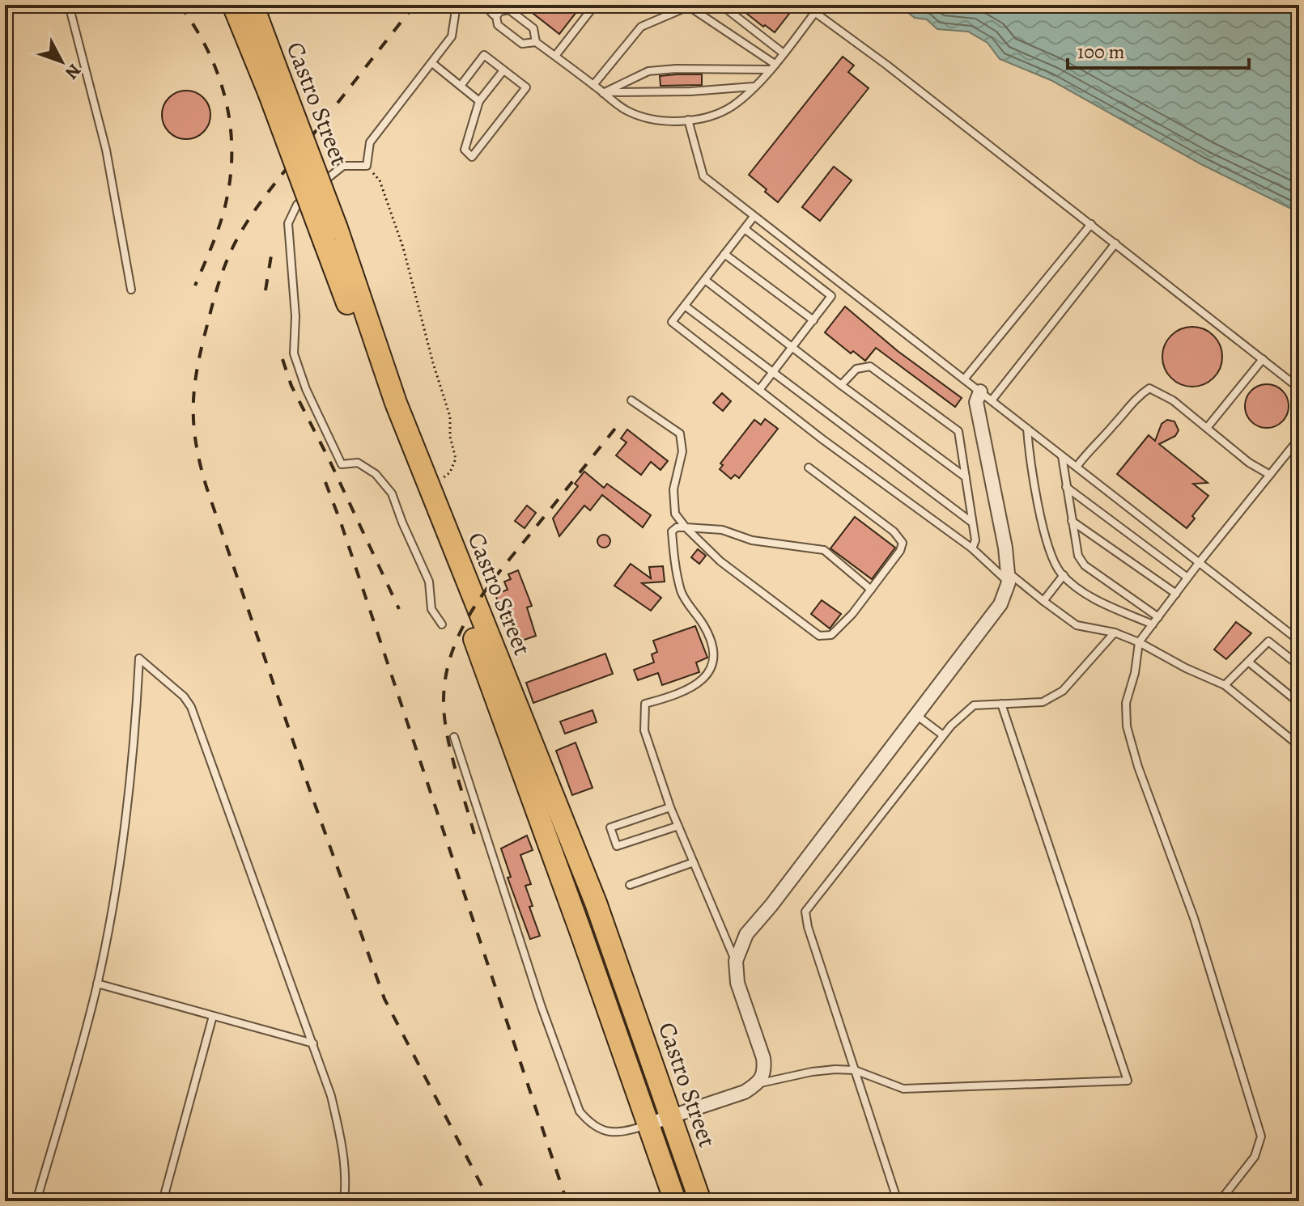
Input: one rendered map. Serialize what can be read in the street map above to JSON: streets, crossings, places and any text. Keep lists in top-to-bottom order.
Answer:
{
  "streets": {
    "main road": ["Castro Street"]
  },
  "scale_bar": "100 m",
  "north": "bottom right"
}
